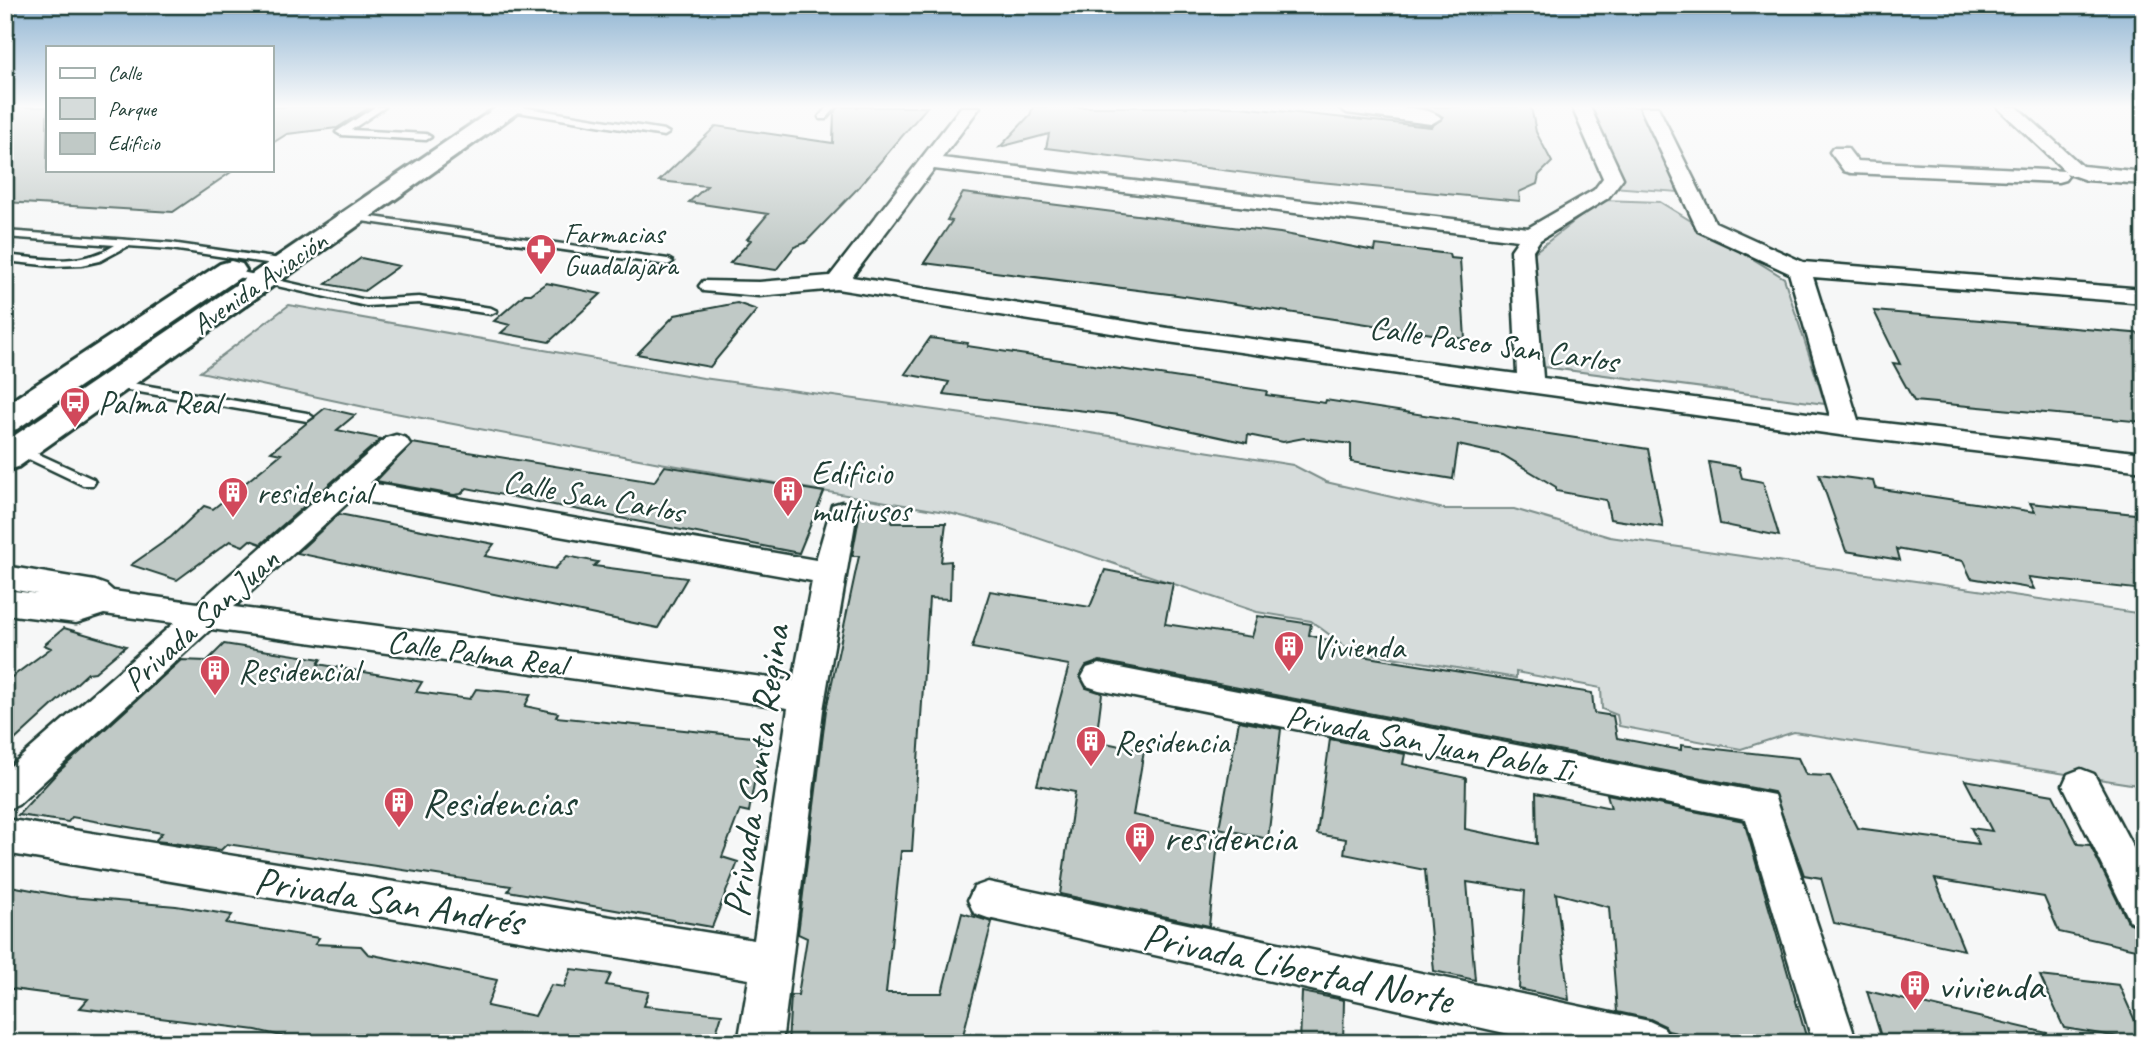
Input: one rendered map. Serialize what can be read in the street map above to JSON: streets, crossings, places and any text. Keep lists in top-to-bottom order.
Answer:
{
  "streets": {
    "main road": ["Avenida Aviación"],
    "street": [
      "Calle Paseo San Carlos",
      "Calle San Carlos",
      "Privada San Juan",
      "Calle Palma Real",
      "Privada San Juan Pablo Ii",
      "Privada Santa Regina",
      "Privada San Andrés",
      "Privada Libertad Norte"
    ]
  },
  "crossings": [
    ["Calle San Carlos", "Privada San Juan"],
    ["Calle San Carlos", "Privada Santa Regina"],
    ["Privada San Juan", "Calle Palma Real"],
    ["Calle Palma Real", "Privada Santa Regina"],
    ["Privada Santa Regina", "Privada San Andrés"]
  ],
  "places": {
    "pharmacy": ["Farmacias Guadalajara"],
    "bus stop": ["Palma Real"],
    "building": [
      "Edificio multiusos",
      "residencial",
      "Vivienda",
      "Residencial",
      "Residencia",
      "Residencias",
      "residencia",
      "vivienda"
    ]
  },
  "legend": ["Calle", "Parque", "Edificio"]
}
